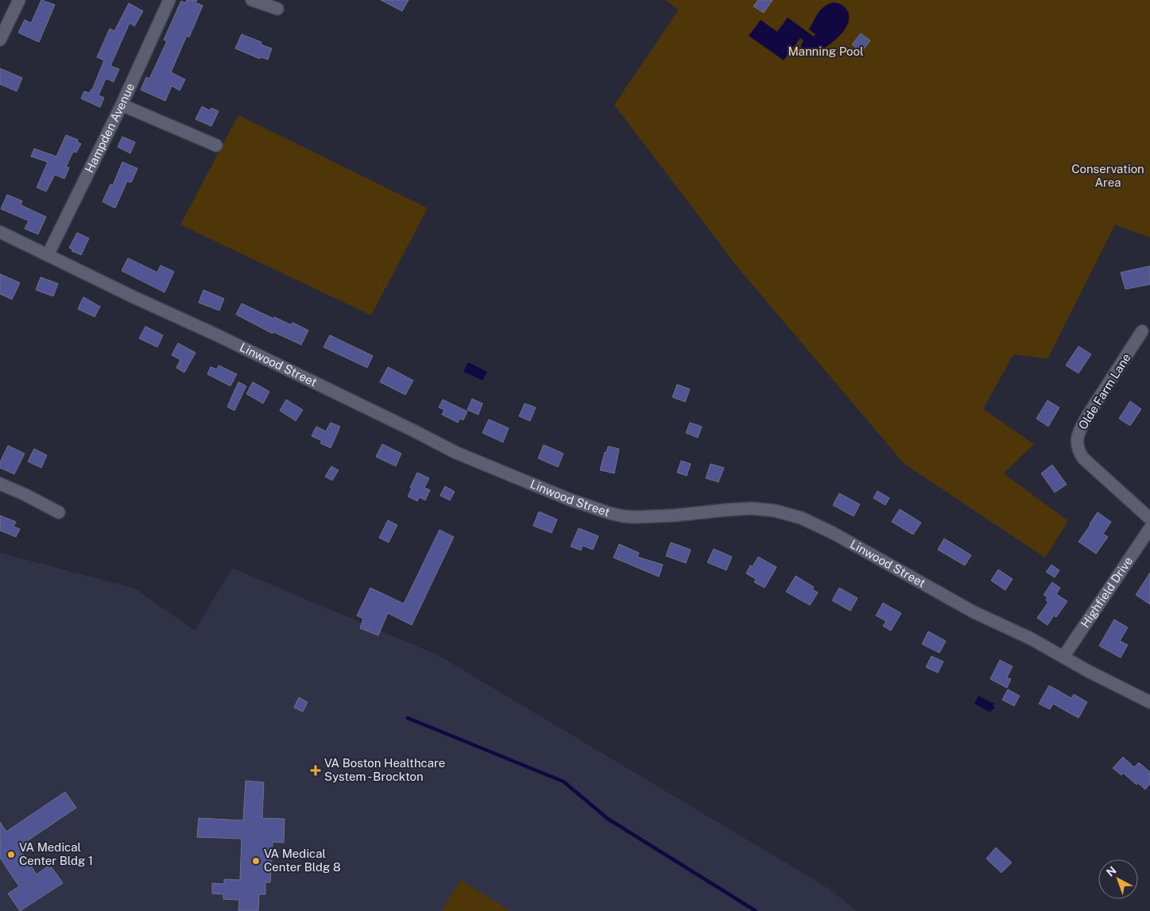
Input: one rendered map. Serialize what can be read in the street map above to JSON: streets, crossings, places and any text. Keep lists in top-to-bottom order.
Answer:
{
  "streets": {
    "street": [
      "Hampden Avenue",
      "Linwood Street",
      "Olde Farm Lane",
      "Highfield Drive"
    ]
  },
  "crossings": [
    ["Hampden Avenue", "Linwood Street"],
    ["Linwood Street", "Highfield Drive"]
  ],
  "parks": ["Manning Pool", "Conservation Area"],
  "places": {
    "health": ["VA Boston Healthcare System - Brockton"],
    "other": ["VA Medical Center Bldg 1", "VA Medical Center Bldg 8"]
  },
  "north": "top left"
}
